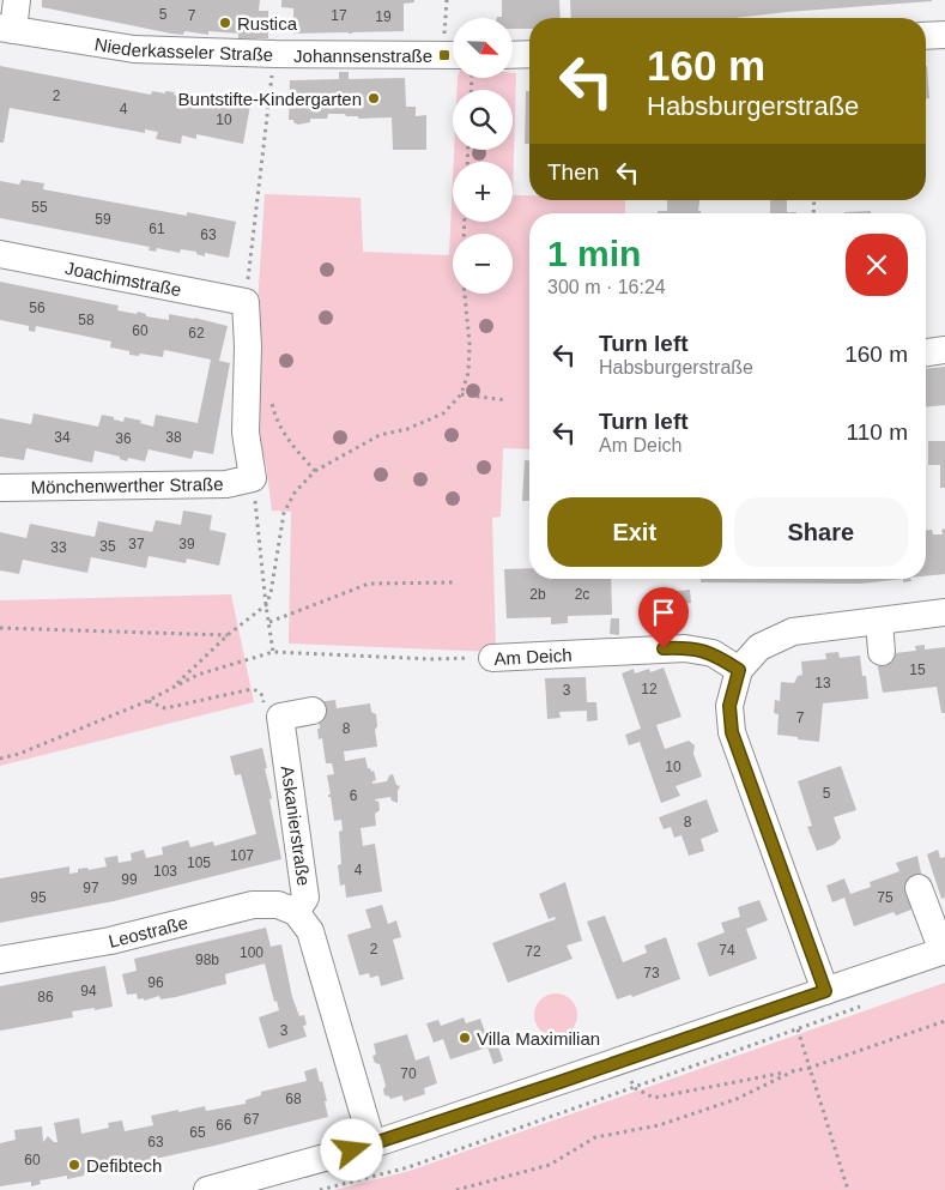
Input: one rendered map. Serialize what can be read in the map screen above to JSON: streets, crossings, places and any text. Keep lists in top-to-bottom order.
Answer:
{
  "streets": {
    "street": [
      "Niederkasseler Straße",
      "Joachimstraße",
      "Mönchenwerther Straße",
      "Am Deich",
      "Askanierstraße",
      "Leostraße"
    ]
  },
  "crossings": [
    ["Askanierstraße", "Leostraße"]
  ],
  "places": {
    "other": [
      "Rustica",
      "Buntstifte-Kindergarten",
      "Villa Maximilian",
      "Defibtech"
    ],
    "transit": ["Johannsenstraße"]
  },
  "house_numbers": [
    "5",
    "7",
    "17",
    "19",
    "2",
    "4",
    "10",
    "55",
    "59",
    "61",
    "63",
    "56",
    "58",
    "60",
    "62",
    "34",
    "38",
    "36",
    "37",
    "39",
    "35",
    "33",
    "2b",
    "2c",
    "15",
    "13",
    "12",
    "3",
    "7",
    "8",
    "10",
    "5",
    "6",
    "8",
    "107",
    "105",
    "4",
    "103",
    "99",
    "97",
    "95",
    "75",
    "2",
    "74",
    "72",
    "100",
    "98b",
    "73",
    "96",
    "94",
    "86",
    "3",
    "70",
    "68",
    "67",
    "66",
    "65",
    "63",
    "60"
  ],
  "north": "bottom right",
  "page": {
    "map_buttons": ["+", "−"],
    "turn": ["160 m", "Habsburgerstraße"],
    "then": "Then",
    "heading": ["1 min", "300 m · 16:24"],
    "list": [
      {
        "name": "Turn left",
        "note": "Habsburgerstraße",
        "value": "160 m"
      },
      {
        "name": "Turn left",
        "note": "Am Deich",
        "value": "110 m"
      }
    ],
    "buttons": ["Exit", "Share"]
  }
}
